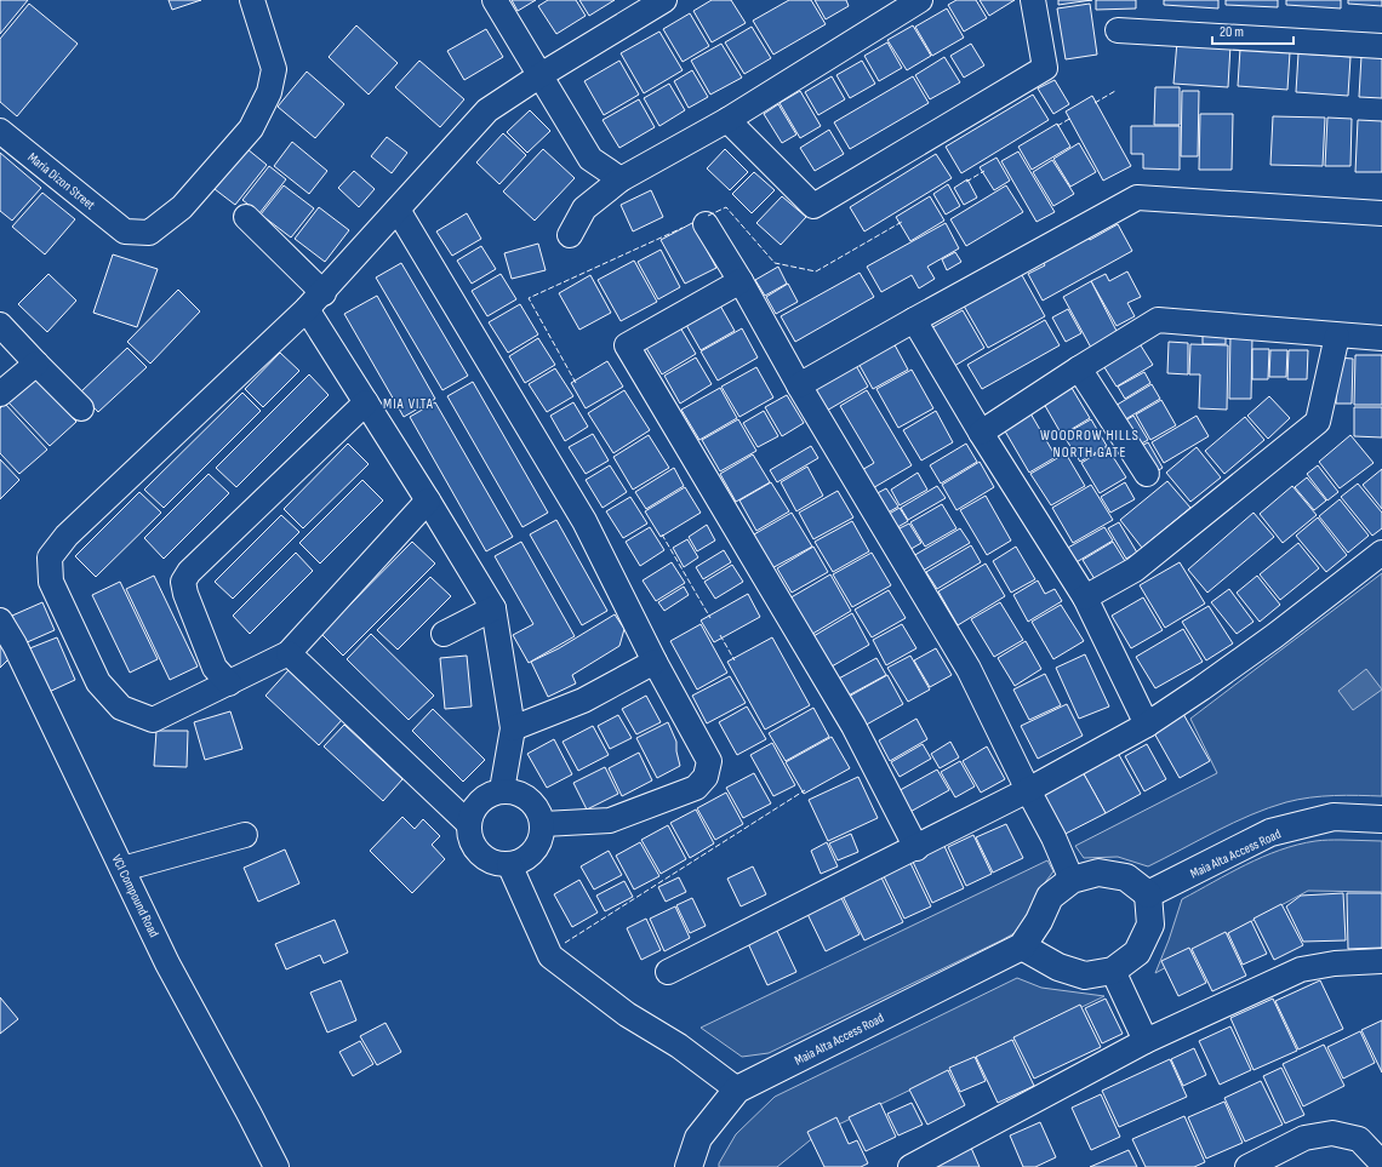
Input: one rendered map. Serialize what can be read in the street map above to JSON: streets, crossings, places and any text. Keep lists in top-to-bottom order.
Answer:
{
  "streets": {
    "street": ["Maria Dizon Street", "Maia Alta Access Road", "VCI Compound Road"]
  },
  "districts": ["MIA VITA", "WOODROW HILLS NORTH GATE"],
  "scale_bar": "20 m"
}
